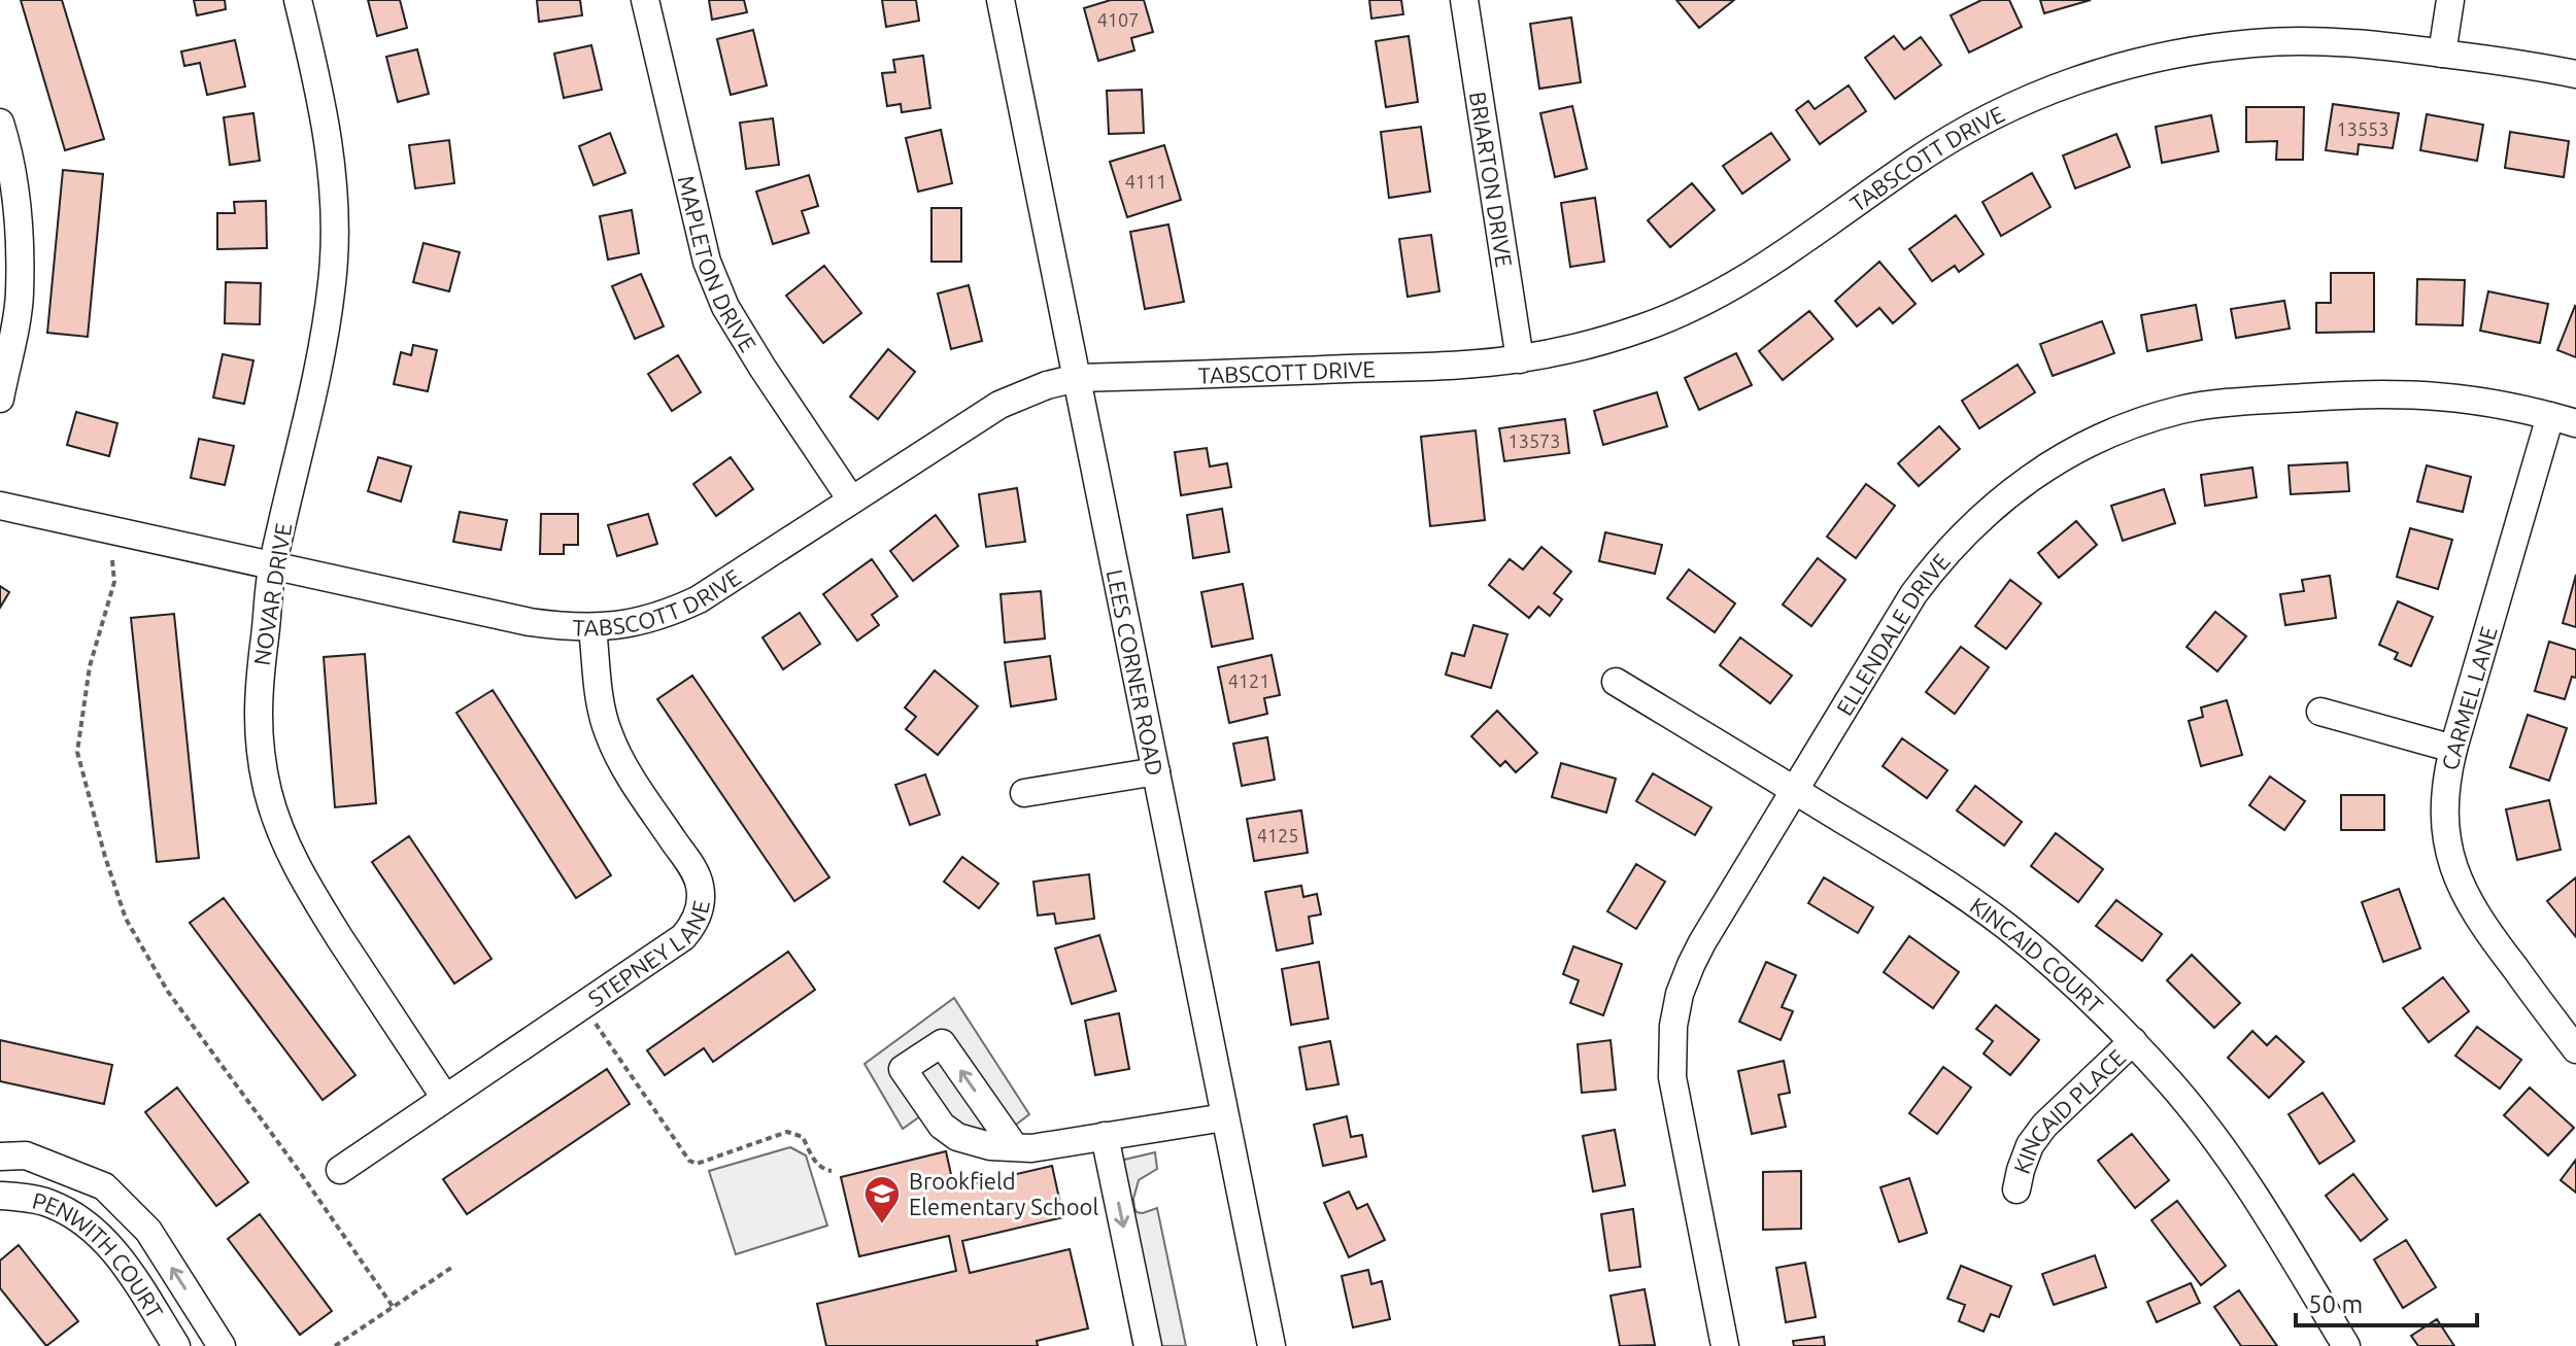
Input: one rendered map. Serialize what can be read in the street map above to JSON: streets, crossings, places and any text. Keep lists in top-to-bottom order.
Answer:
{
  "streets": {
    "street": [
      "TABSCOTT DRIVE",
      "BRIARTON DRIVE",
      "MAPLETON DRIVE",
      "NOVAR DRIVE",
      "ELLENDALE DRIVE",
      "LEES CORNER ROAD",
      "CARMEL LANE",
      "STEPNEY LANE",
      "KINCAID COURT",
      "KINCAID PLACE",
      "PENWITH COURT"
    ]
  },
  "crossings": [
    ["TABSCOTT DRIVE", "BRIARTON DRIVE"],
    ["TABSCOTT DRIVE", "MAPLETON DRIVE"],
    ["TABSCOTT DRIVE", "NOVAR DRIVE"],
    ["TABSCOTT DRIVE", "LEES CORNER ROAD"],
    ["TABSCOTT DRIVE", "STEPNEY LANE"],
    ["NOVAR DRIVE", "STEPNEY LANE"],
    ["ELLENDALE DRIVE", "CARMEL LANE"],
    ["ELLENDALE DRIVE", "KINCAID COURT"],
    ["KINCAID COURT", "KINCAID PLACE"]
  ],
  "places": {
    "school or university": ["Brookfield Elementary School"]
  },
  "house_numbers": [
    "4107",
    "13553",
    "4111",
    "13573",
    "4121",
    "4125"
  ],
  "scale_bar": "50 m"
}
